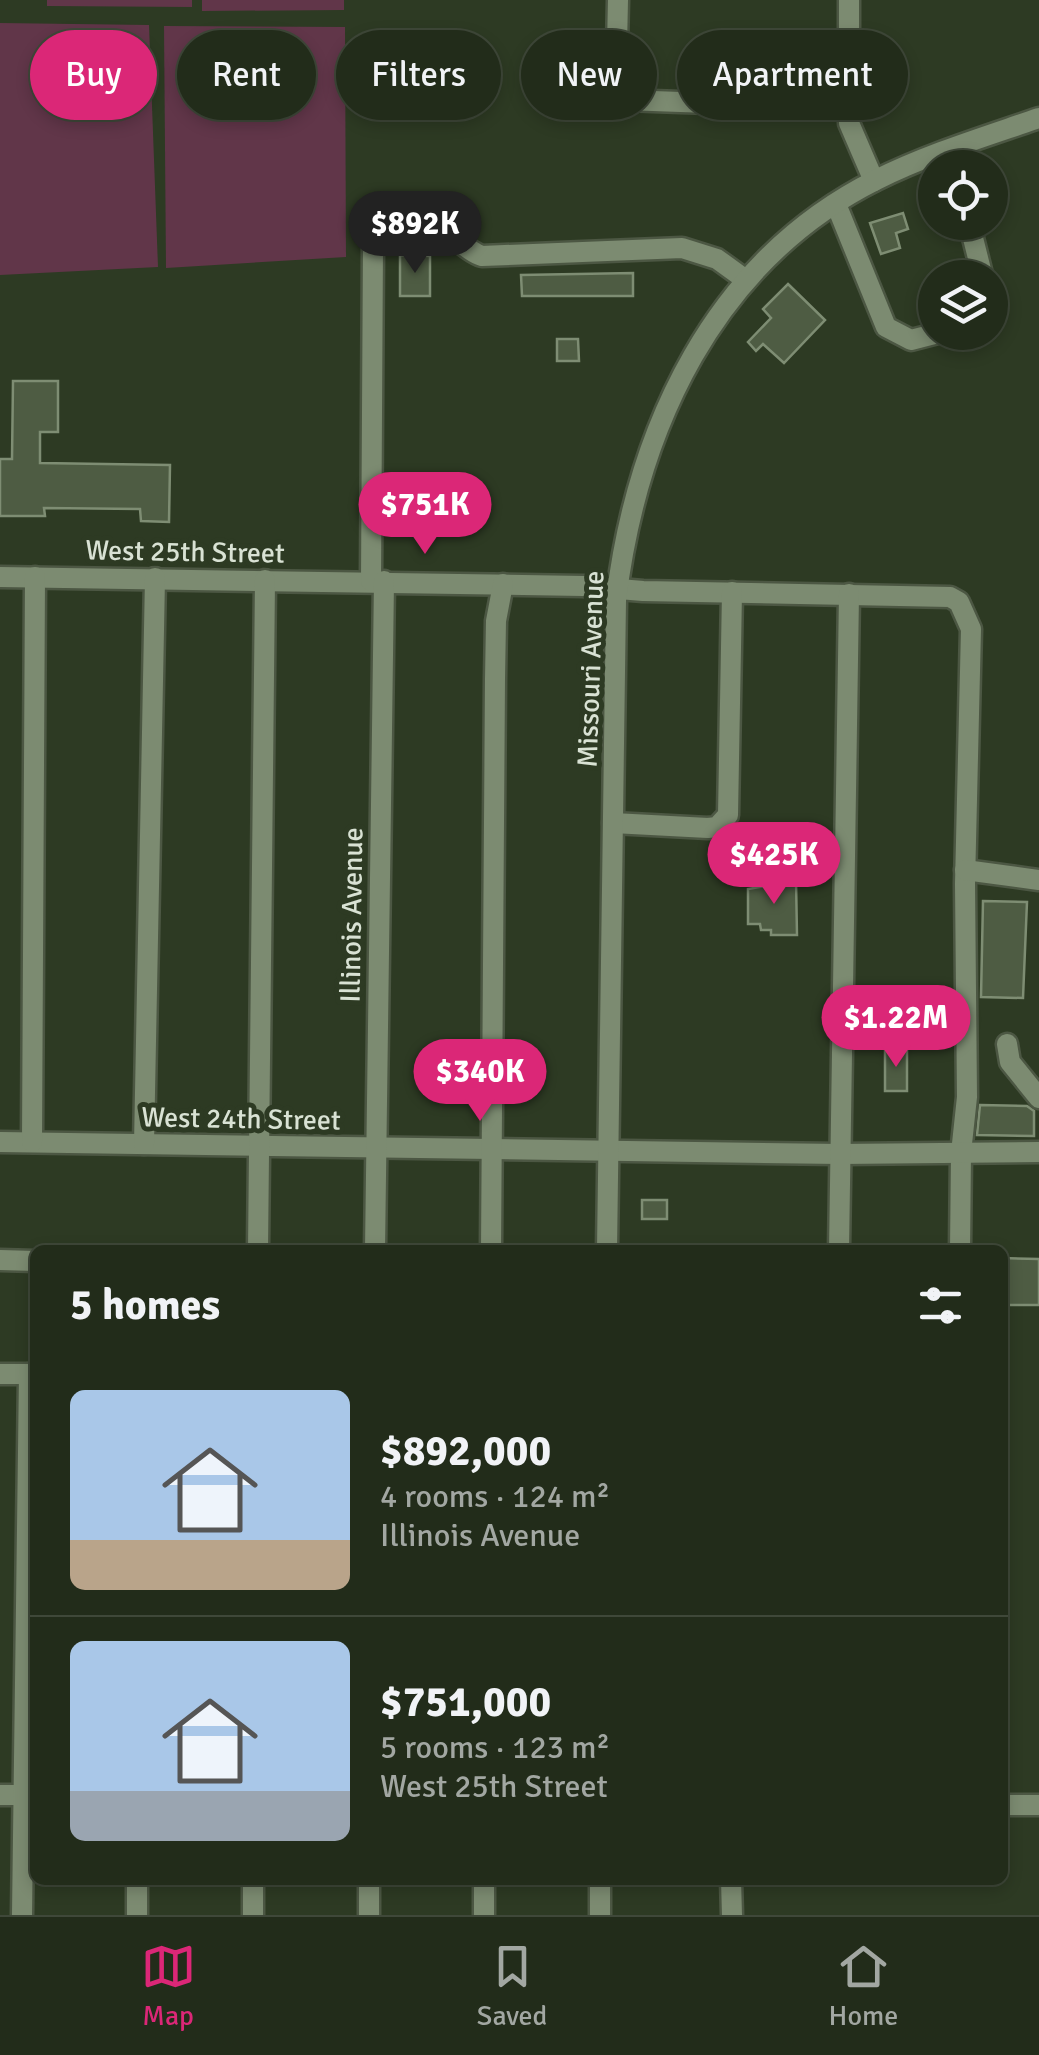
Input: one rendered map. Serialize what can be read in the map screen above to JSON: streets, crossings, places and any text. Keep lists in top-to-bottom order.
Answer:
{
  "streets": {
    "street": [
      "West 25th Street",
      "Missouri Avenue",
      "Illinois Avenue",
      "West 24th Street"
    ]
  },
  "crossings": [
    ["West 25th Street", "Missouri Avenue"],
    ["West 25th Street", "Illinois Avenue"],
    ["Missouri Avenue", "Illinois Avenue"],
    ["Missouri Avenue", "West 24th Street"],
    ["Illinois Avenue", "West 24th Street"]
  ],
  "page": {
    "chip": [
      "Buy",
      "Rent",
      "Filters",
      "New",
      "Apartment"
    ],
    "price": [
      "$892K",
      "$751K",
      "$425K",
      "$1.22M",
      "$340K"
    ],
    "heading": "5 homes",
    "list": [
      {
        "name": "$892,000",
        "note": "4 rooms · 124 m² · Illinois Avenue"
      },
      {
        "name": "$751,000",
        "note": "5 rooms · 123 m² · West 25th Street"
      }
    ],
    "tabs": ["Map", "Saved", "Home"]
  }
}
